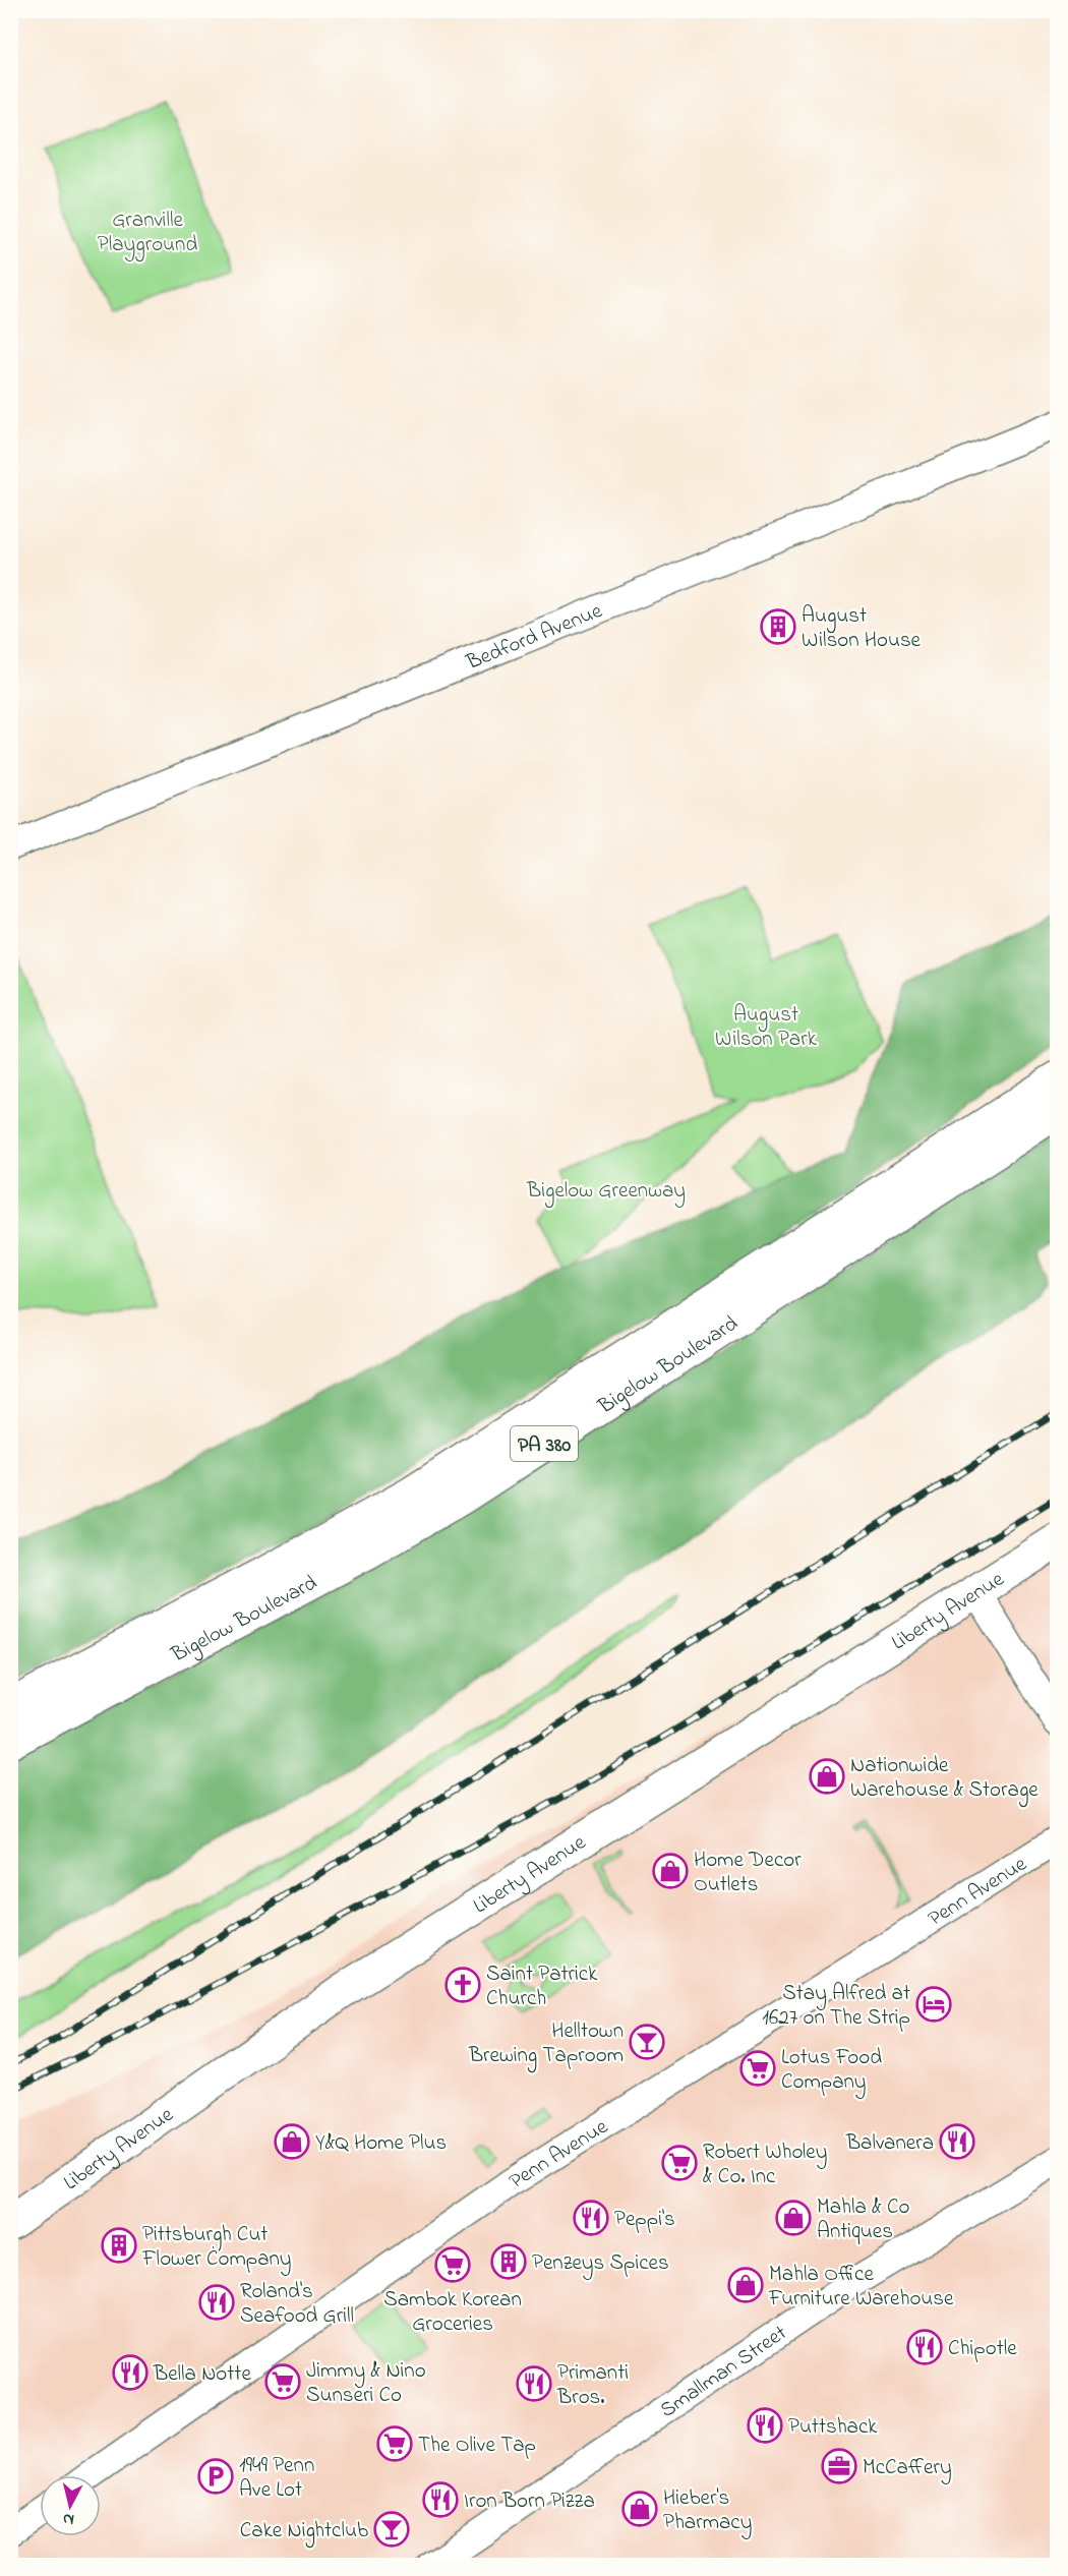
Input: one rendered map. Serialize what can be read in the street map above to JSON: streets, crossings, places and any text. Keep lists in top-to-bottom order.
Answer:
{
  "streets": {
    "main road": ["Bigelow Boulevard", "PA 380", "Liberty Avenue"],
    "street": ["Bedford Avenue", "Penn Avenue", "Smallman Street"]
  },
  "parks": ["Granville Playground", "August Wilson Park", "Bigelow Greenway"],
  "places": {
    "building": ["August Wilson House", "Pittsburgh Cut Flower Company", "Penzeys Spices"],
    "shop": [
      "Nationwide Warehouse & Storage",
      "Home Decor Outlets",
      "Y&Q Home Plus",
      "Mahla & Co Antiques",
      "Mahla Office Furniture Warehouse",
      "Hieber's Pharmacy"
    ],
    "church": ["Saint Patrick Church"],
    "hotel": ["Stay Alfred at 1627 on The Strip"],
    "bar": ["Helltown Brewing Taproom", "Cake Nightclub"],
    "supermarket": [
      "Lotus Food Company",
      "Robert Wholey & Co. Inc",
      "Sambok Korean Groceries",
      "Jimmy & Nino Sunseri Co",
      "The Olive Tap"
    ],
    "restaurant": [
      "Balvanera",
      "Peppi's",
      "Roland's Seafood Grill",
      "Chipotle",
      "Bella Notte",
      "Primanti Bros.",
      "Puttshack",
      "Iron Born Pizza"
    ],
    "office": ["McCaffery"],
    "parking": ["1949 Penn Ave Lot"]
  },
  "north": "bottom"
}
